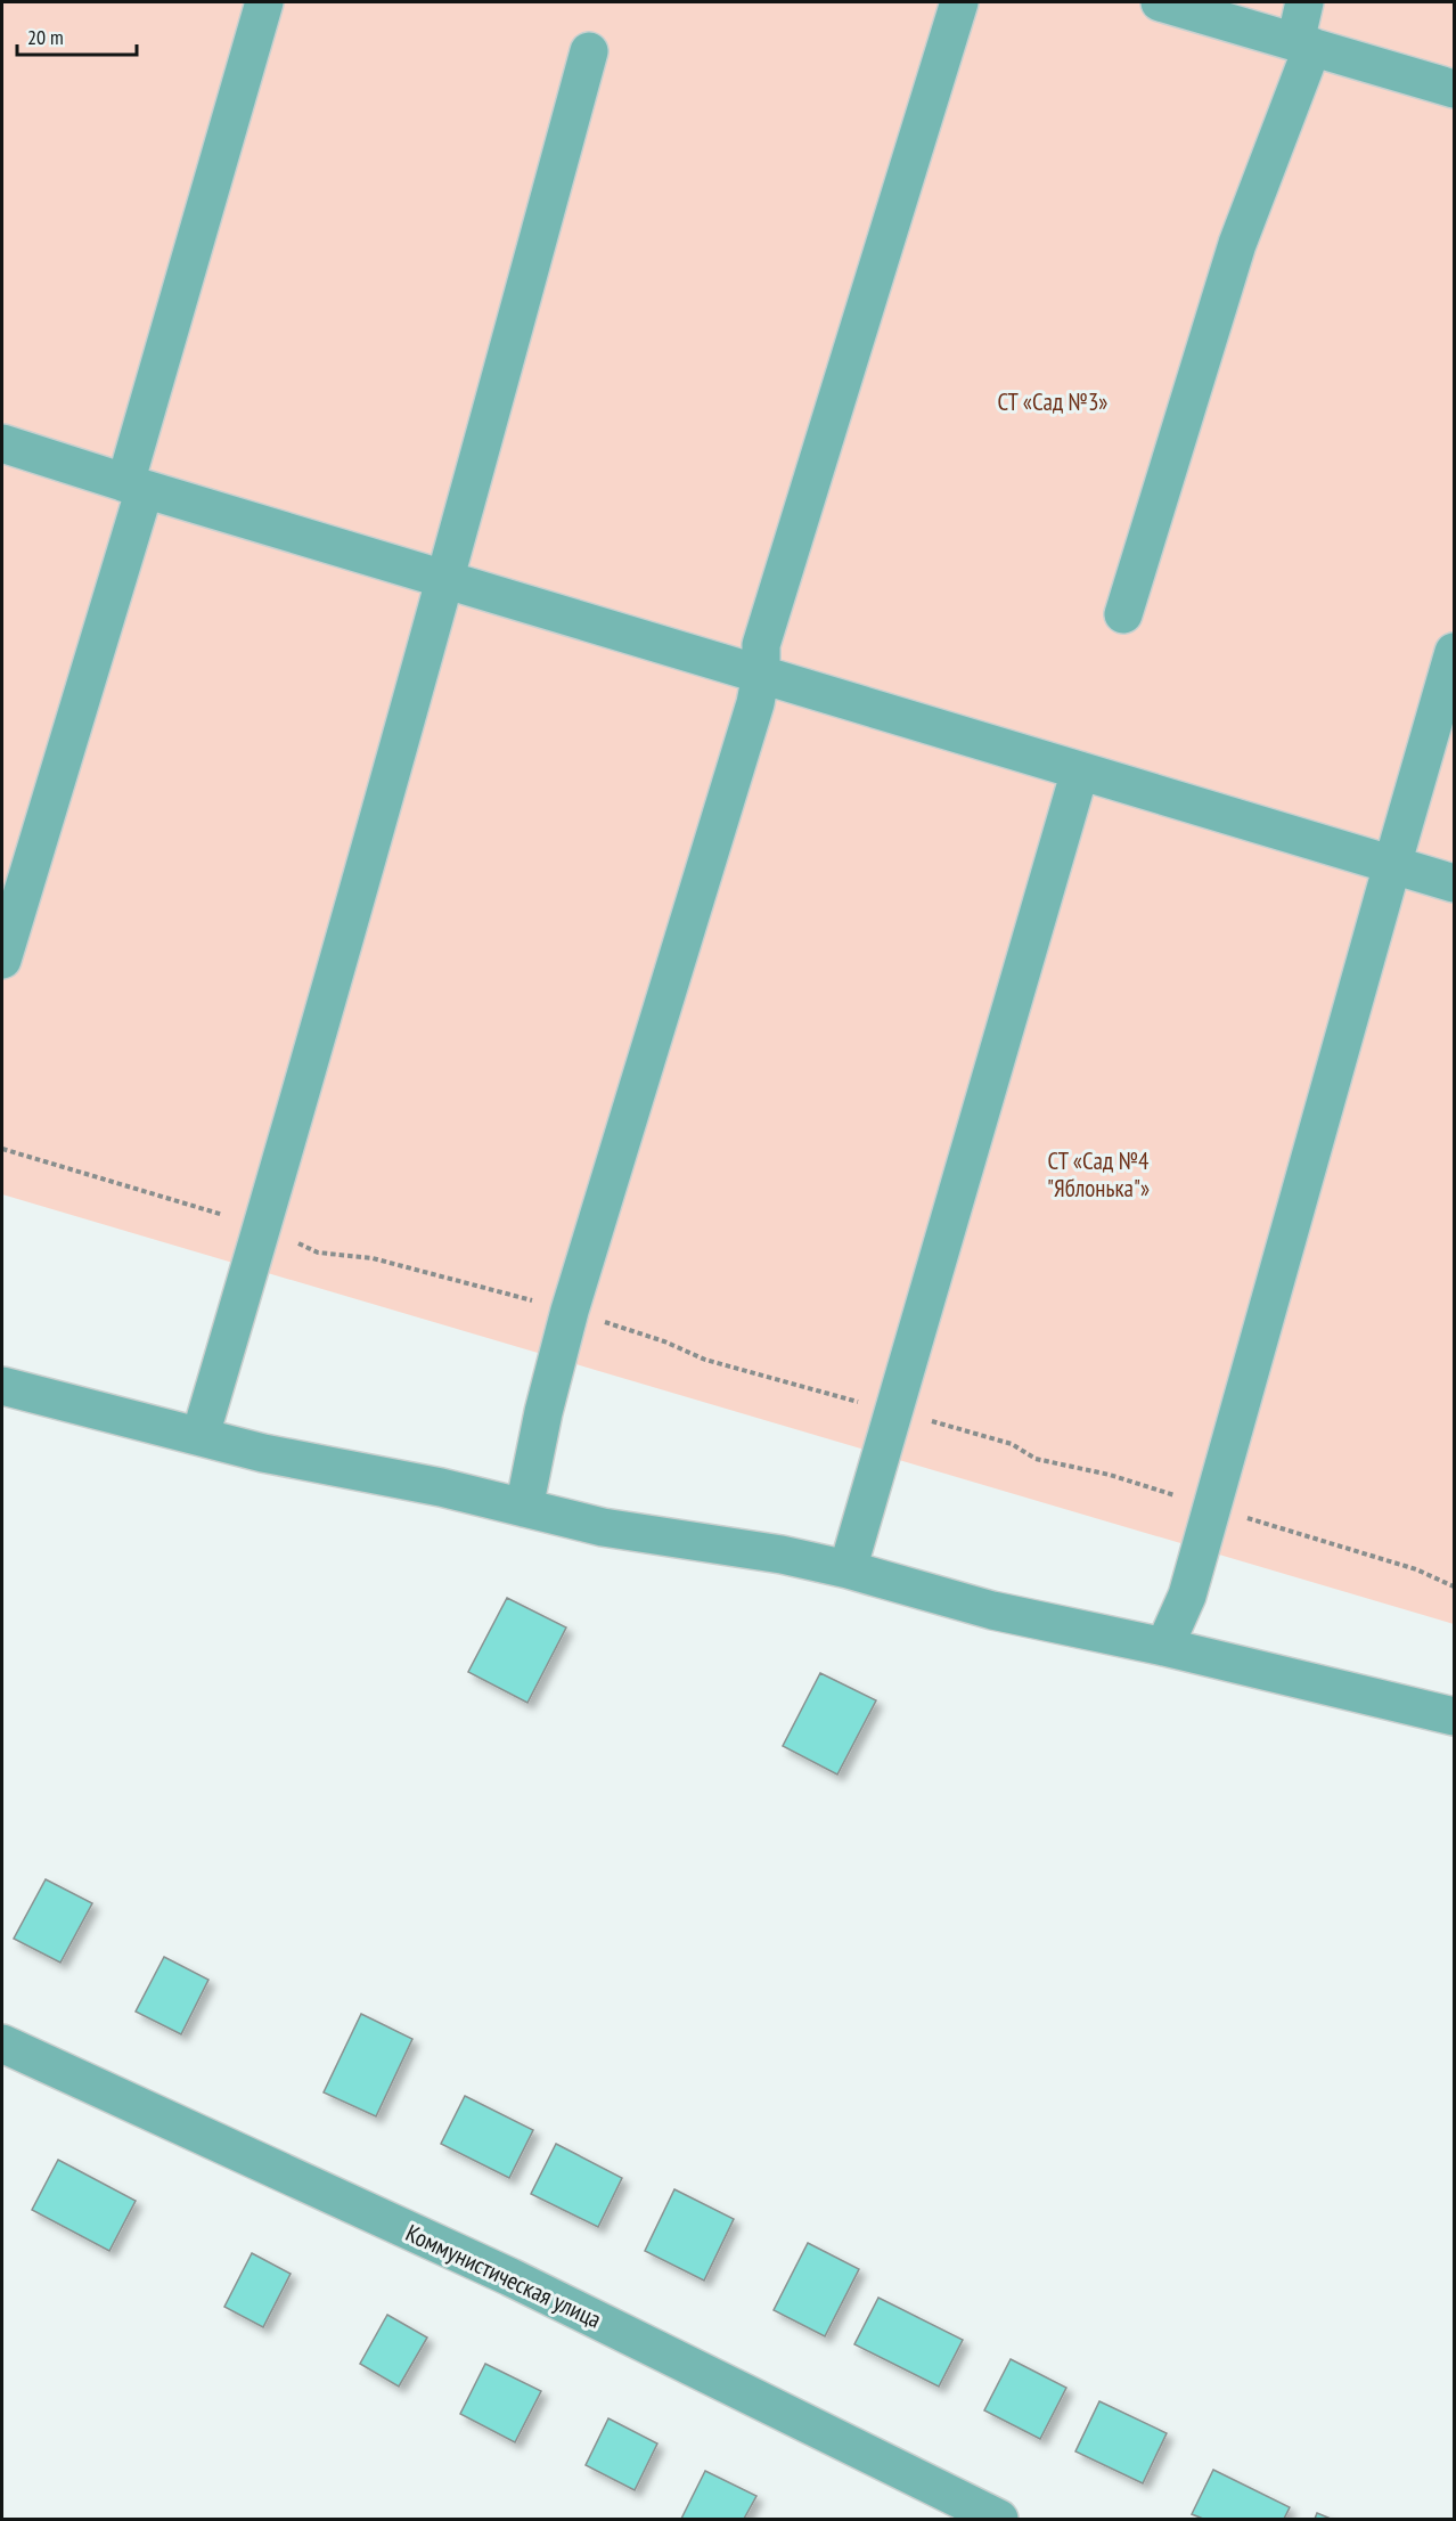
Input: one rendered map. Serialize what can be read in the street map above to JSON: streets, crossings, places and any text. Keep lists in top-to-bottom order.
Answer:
{
  "streets": {
    "street": ["Коммунистическая улица"]
  },
  "parks": ["СТ «Сад №3»", "СТ «Сад №4 \"Яблонька\"»"],
  "scale_bar": "20 m"
}
